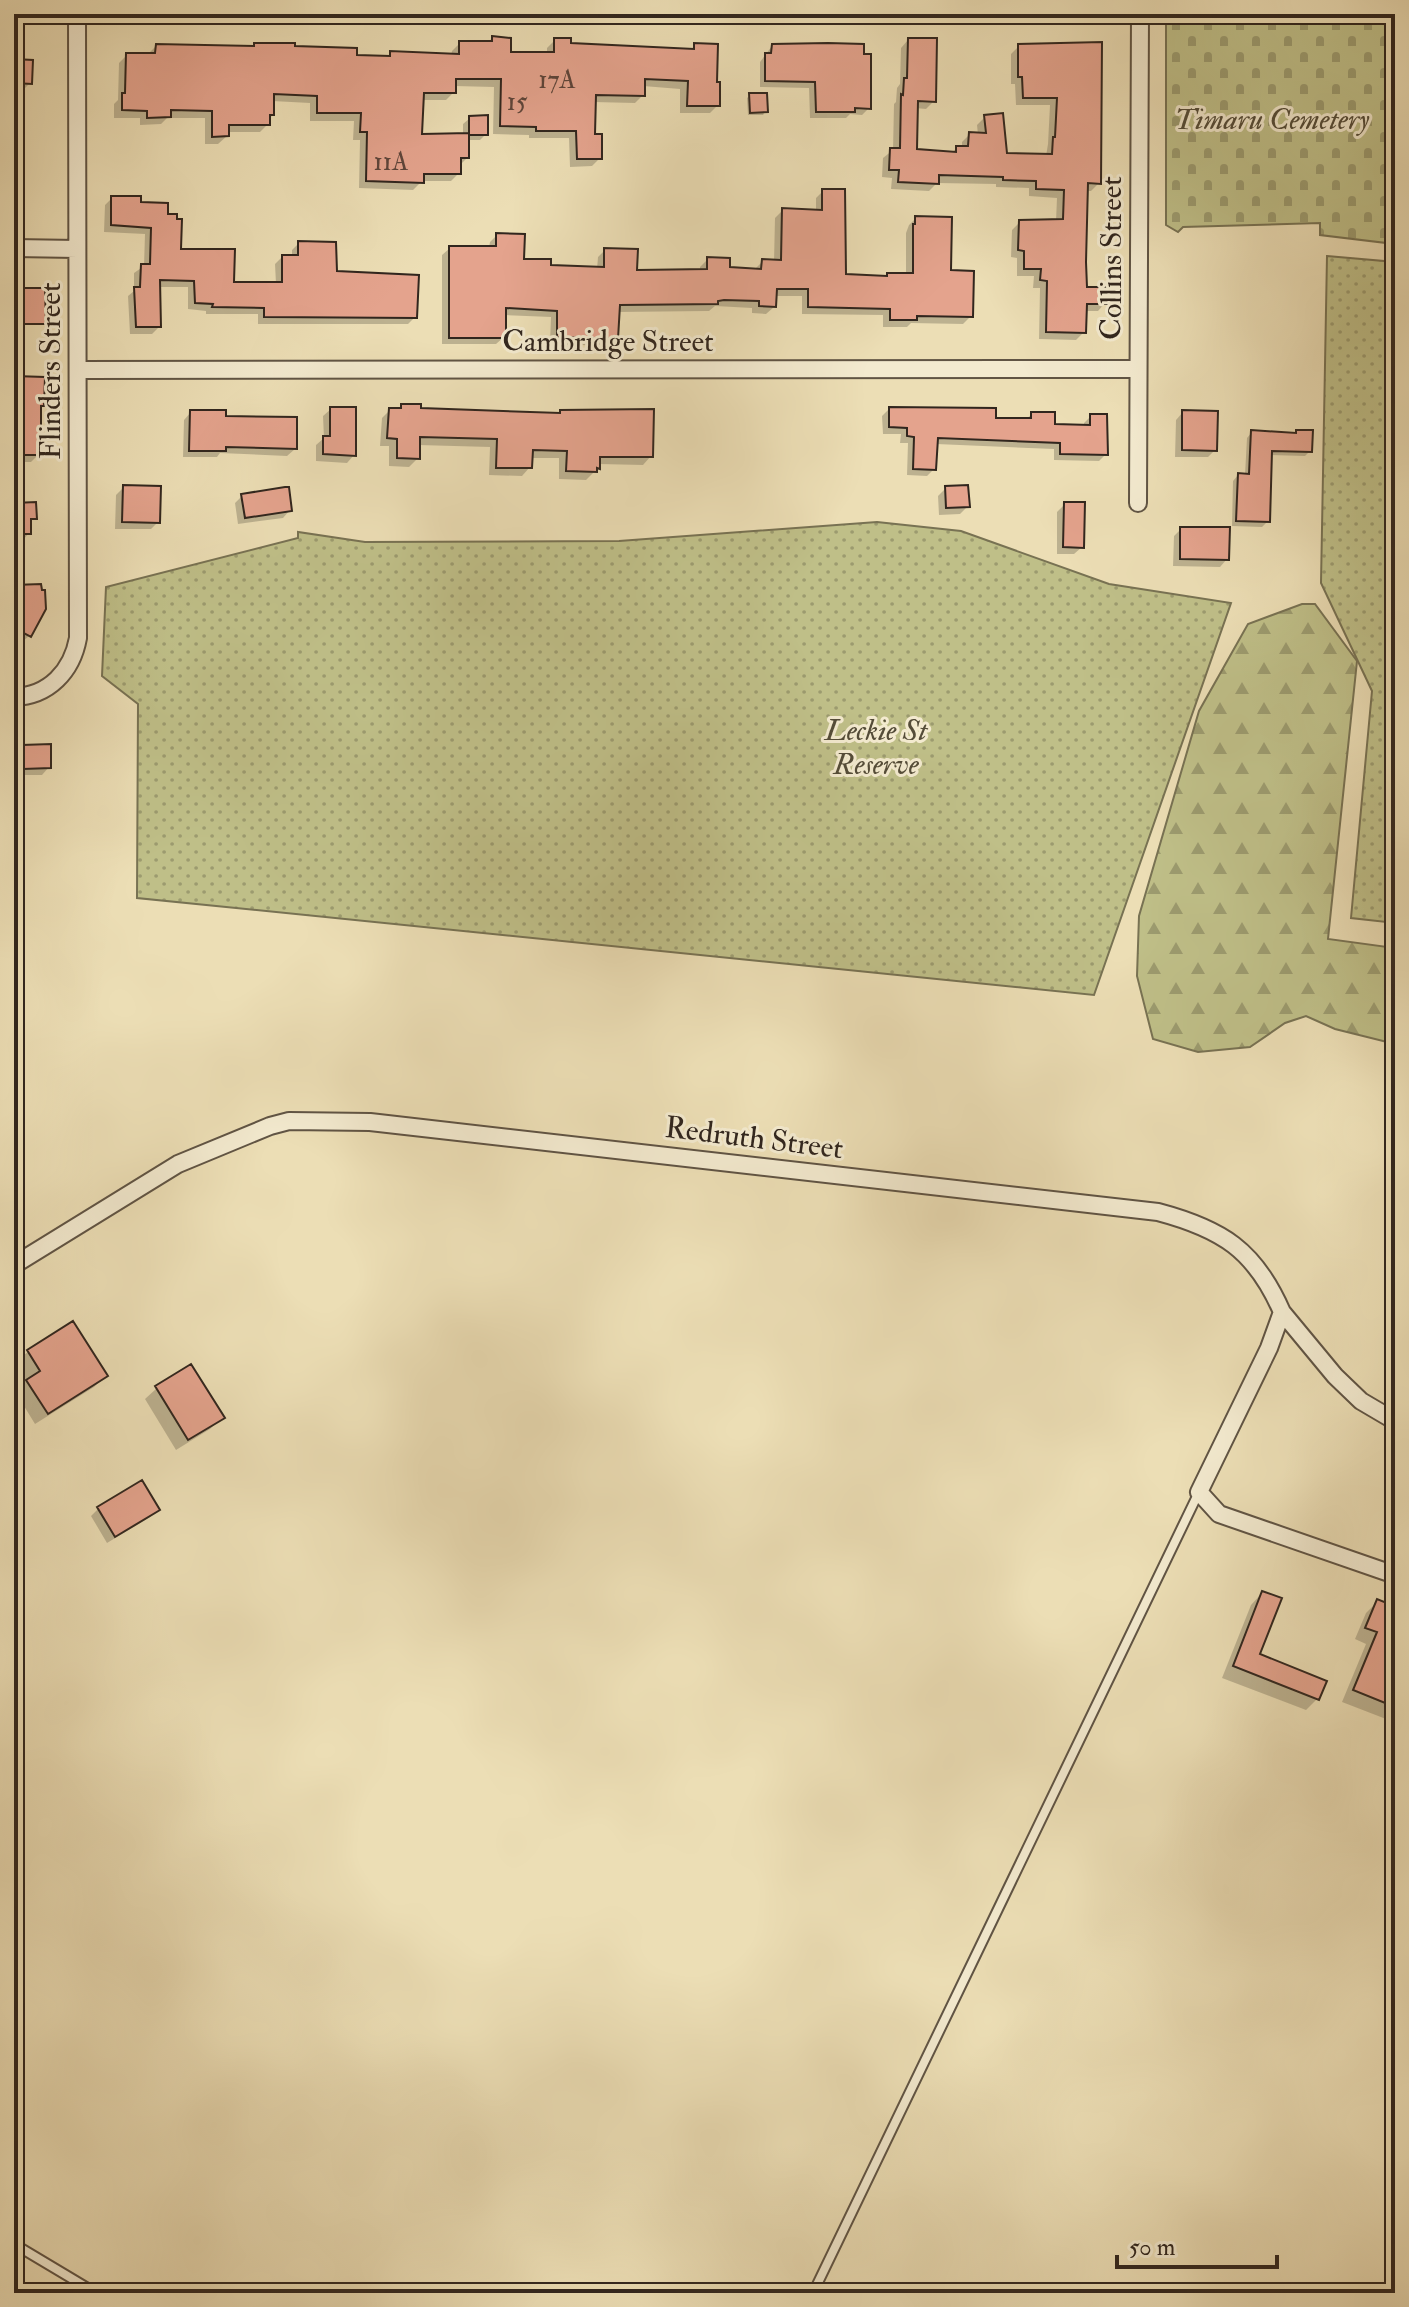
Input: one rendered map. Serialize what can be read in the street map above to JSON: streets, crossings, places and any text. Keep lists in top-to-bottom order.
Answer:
{
  "streets": {
    "street": [
      "Collins Street",
      "Cambridge Street",
      "Flinders Street",
      "Redruth Street"
    ]
  },
  "crossings": [
    ["Collins Street", "Cambridge Street"],
    ["Cambridge Street", "Flinders Street"]
  ],
  "parks": ["Timaru Cemetery", "Leckie St Reserve"],
  "house_numbers": ["17A", "15", "11A"],
  "scale_bar": "50 m"
}
